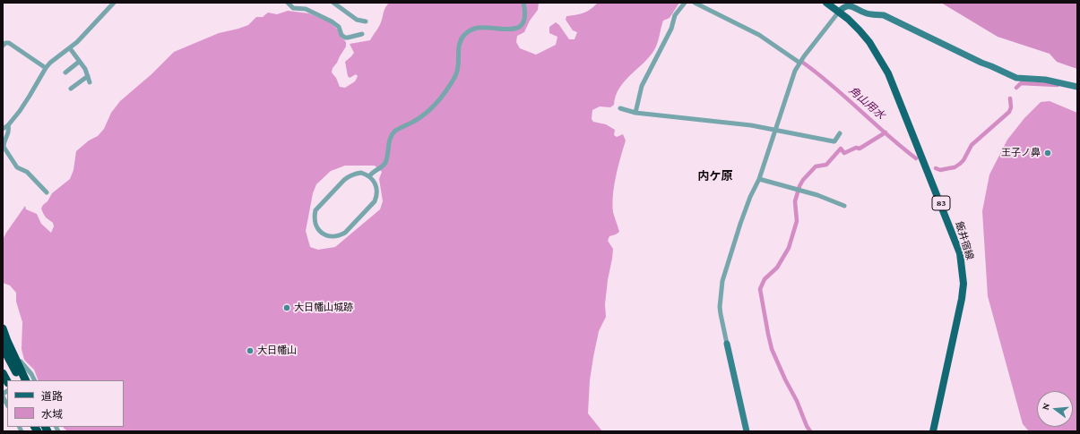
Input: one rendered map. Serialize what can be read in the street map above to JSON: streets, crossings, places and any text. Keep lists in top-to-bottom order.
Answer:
{
  "streets": {
    "main road": ["83", "飯井宿線"]
  },
  "districts": ["内ケ原"],
  "water": ["角山用水"],
  "places": ["王子ノ鼻", "大日幡山城跡", "大日幡山"],
  "legend": ["道路", "水域"],
  "north": "left"
}
